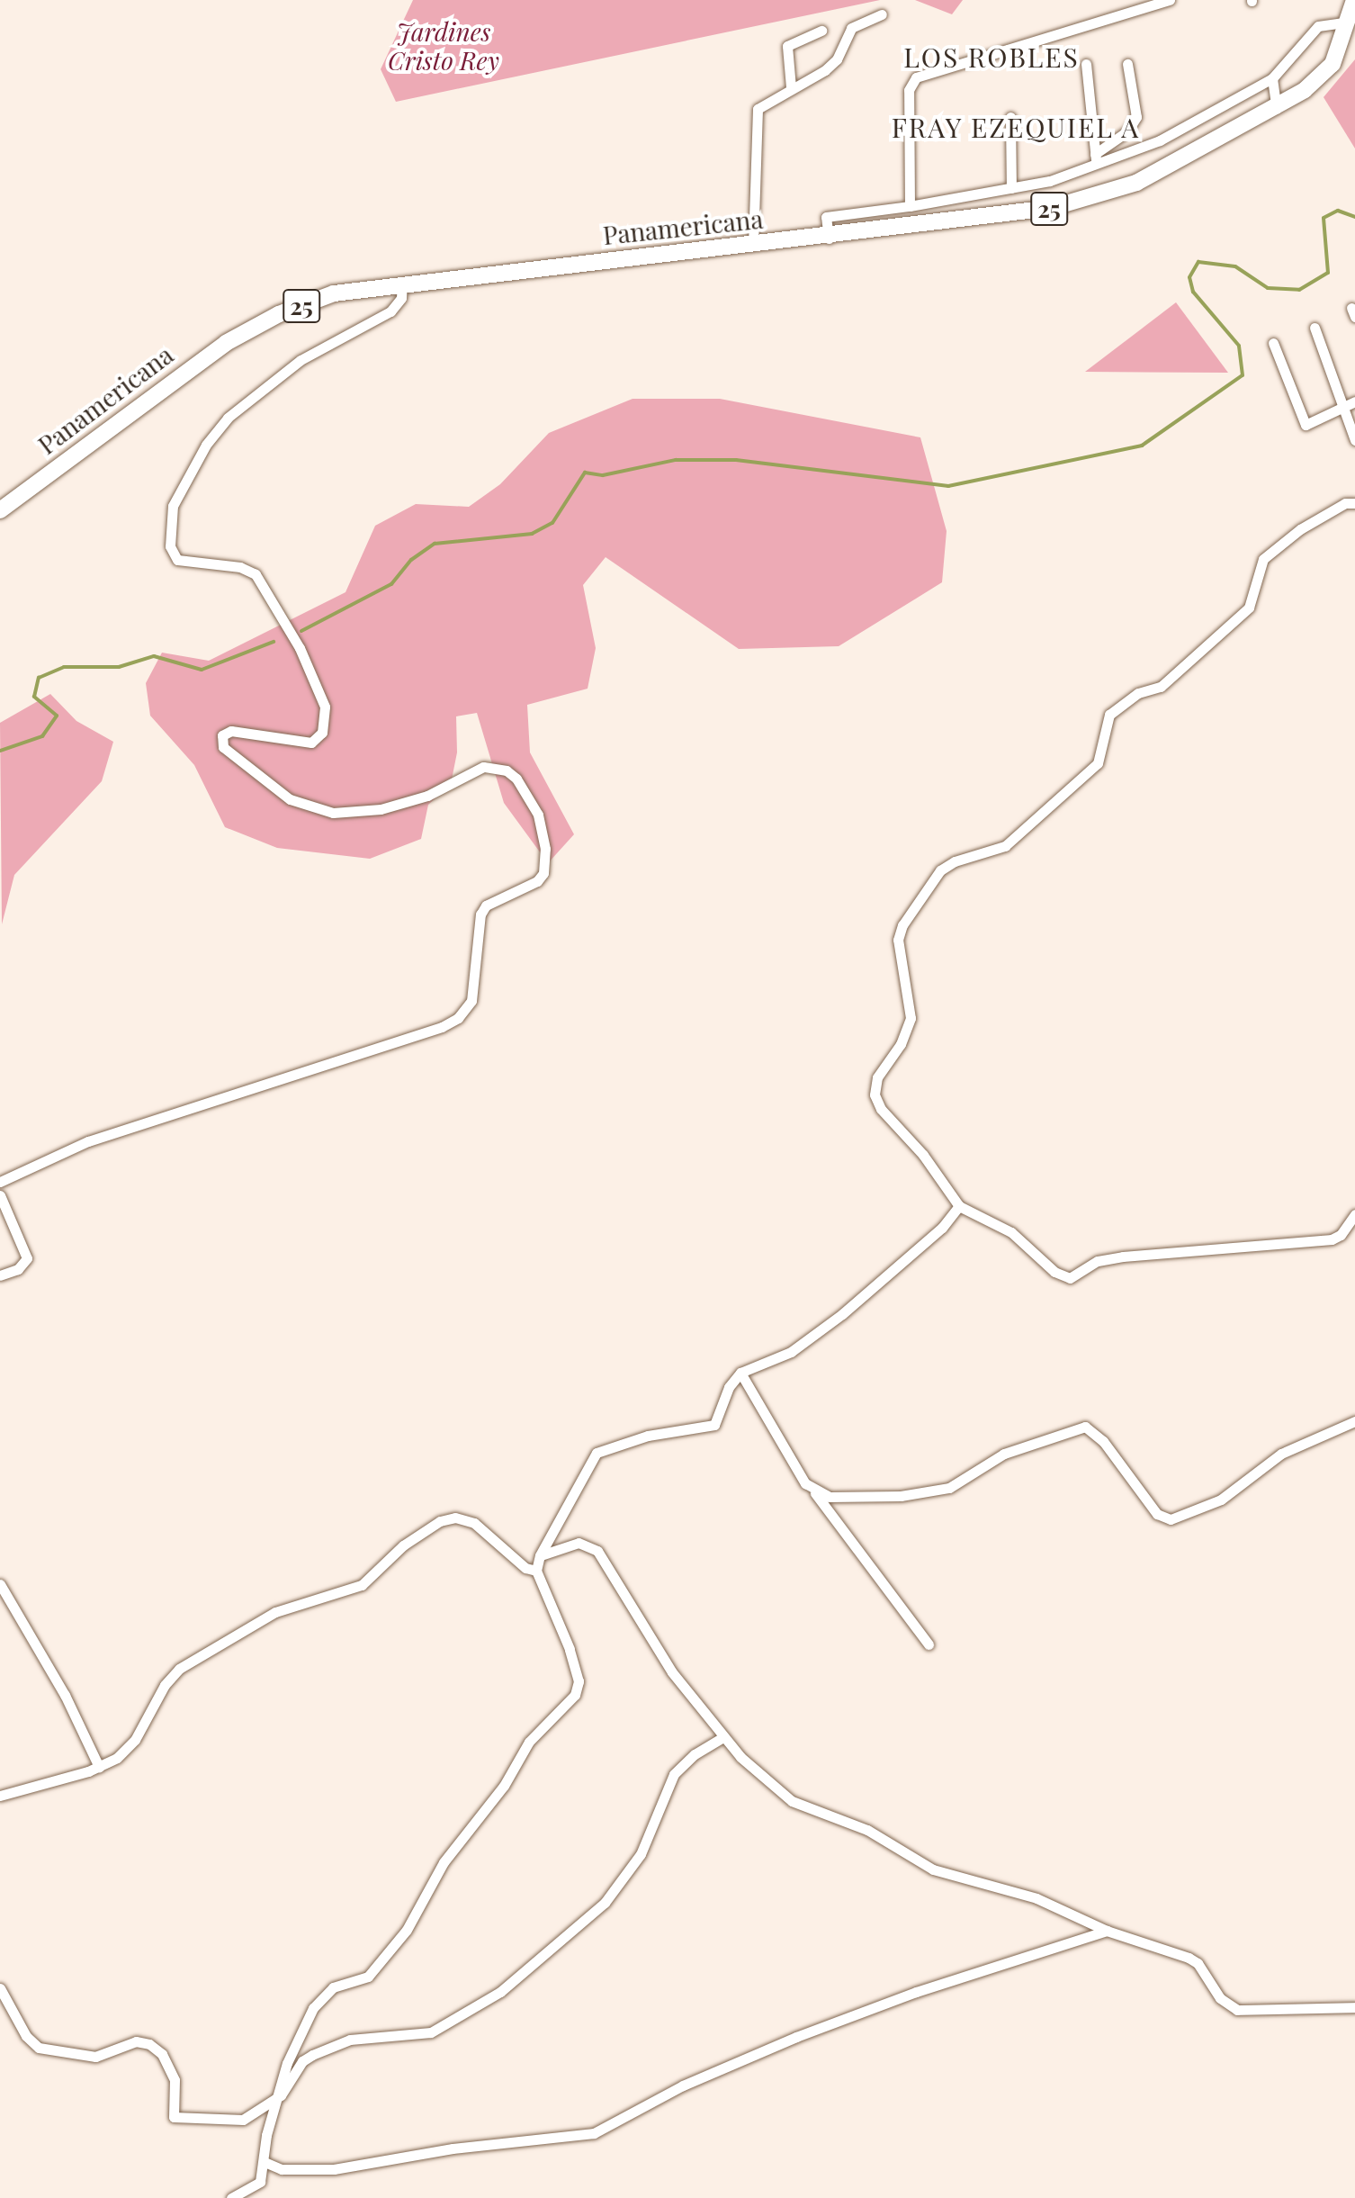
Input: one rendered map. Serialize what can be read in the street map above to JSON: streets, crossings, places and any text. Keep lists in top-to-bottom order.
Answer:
{
  "streets": {
    "main road": ["25", "Panamericana"]
  },
  "districts": ["LOS ROBLES", "FRAY EZEQUIEL A"],
  "parks": ["Jardines Cristo Rey"]
}
